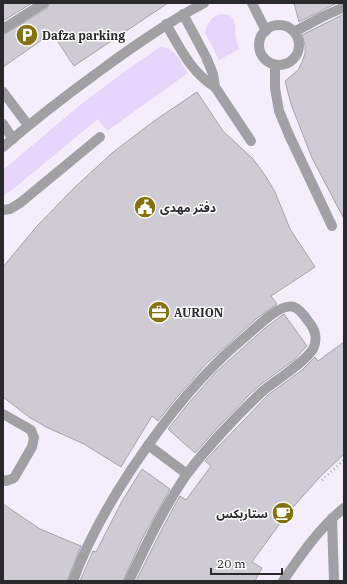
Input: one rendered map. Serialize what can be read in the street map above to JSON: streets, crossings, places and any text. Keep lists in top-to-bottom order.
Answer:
{
  "places": {
    "parking": ["Dafza parking"],
    "public building": ["دفتر مهدى"],
    "office": ["AURION"],
    "cafe": ["ستاربكس"]
  },
  "scale_bar": "20 m"
}
